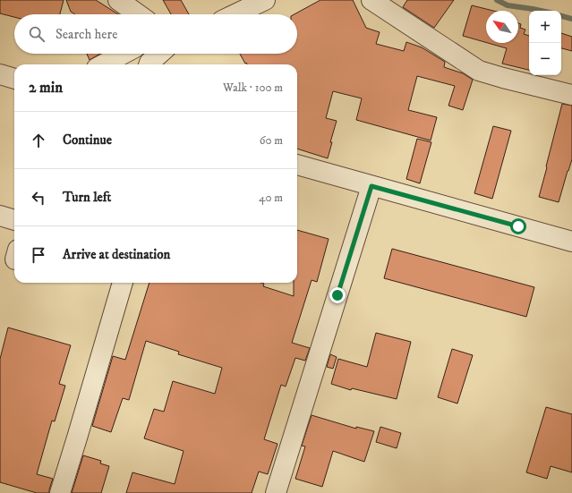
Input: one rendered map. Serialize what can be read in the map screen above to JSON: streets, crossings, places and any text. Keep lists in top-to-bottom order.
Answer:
{
  "north": "top left",
  "page": {
    "map_buttons": ["+", "−"],
    "search": "Search here",
    "heading": ["2 min", "Walk · 100 m"],
    "list": [
      ["Continue", "60 m"],
      ["Turn left", "40 m"],
      "Arrive at destination"
    ]
  }
}
